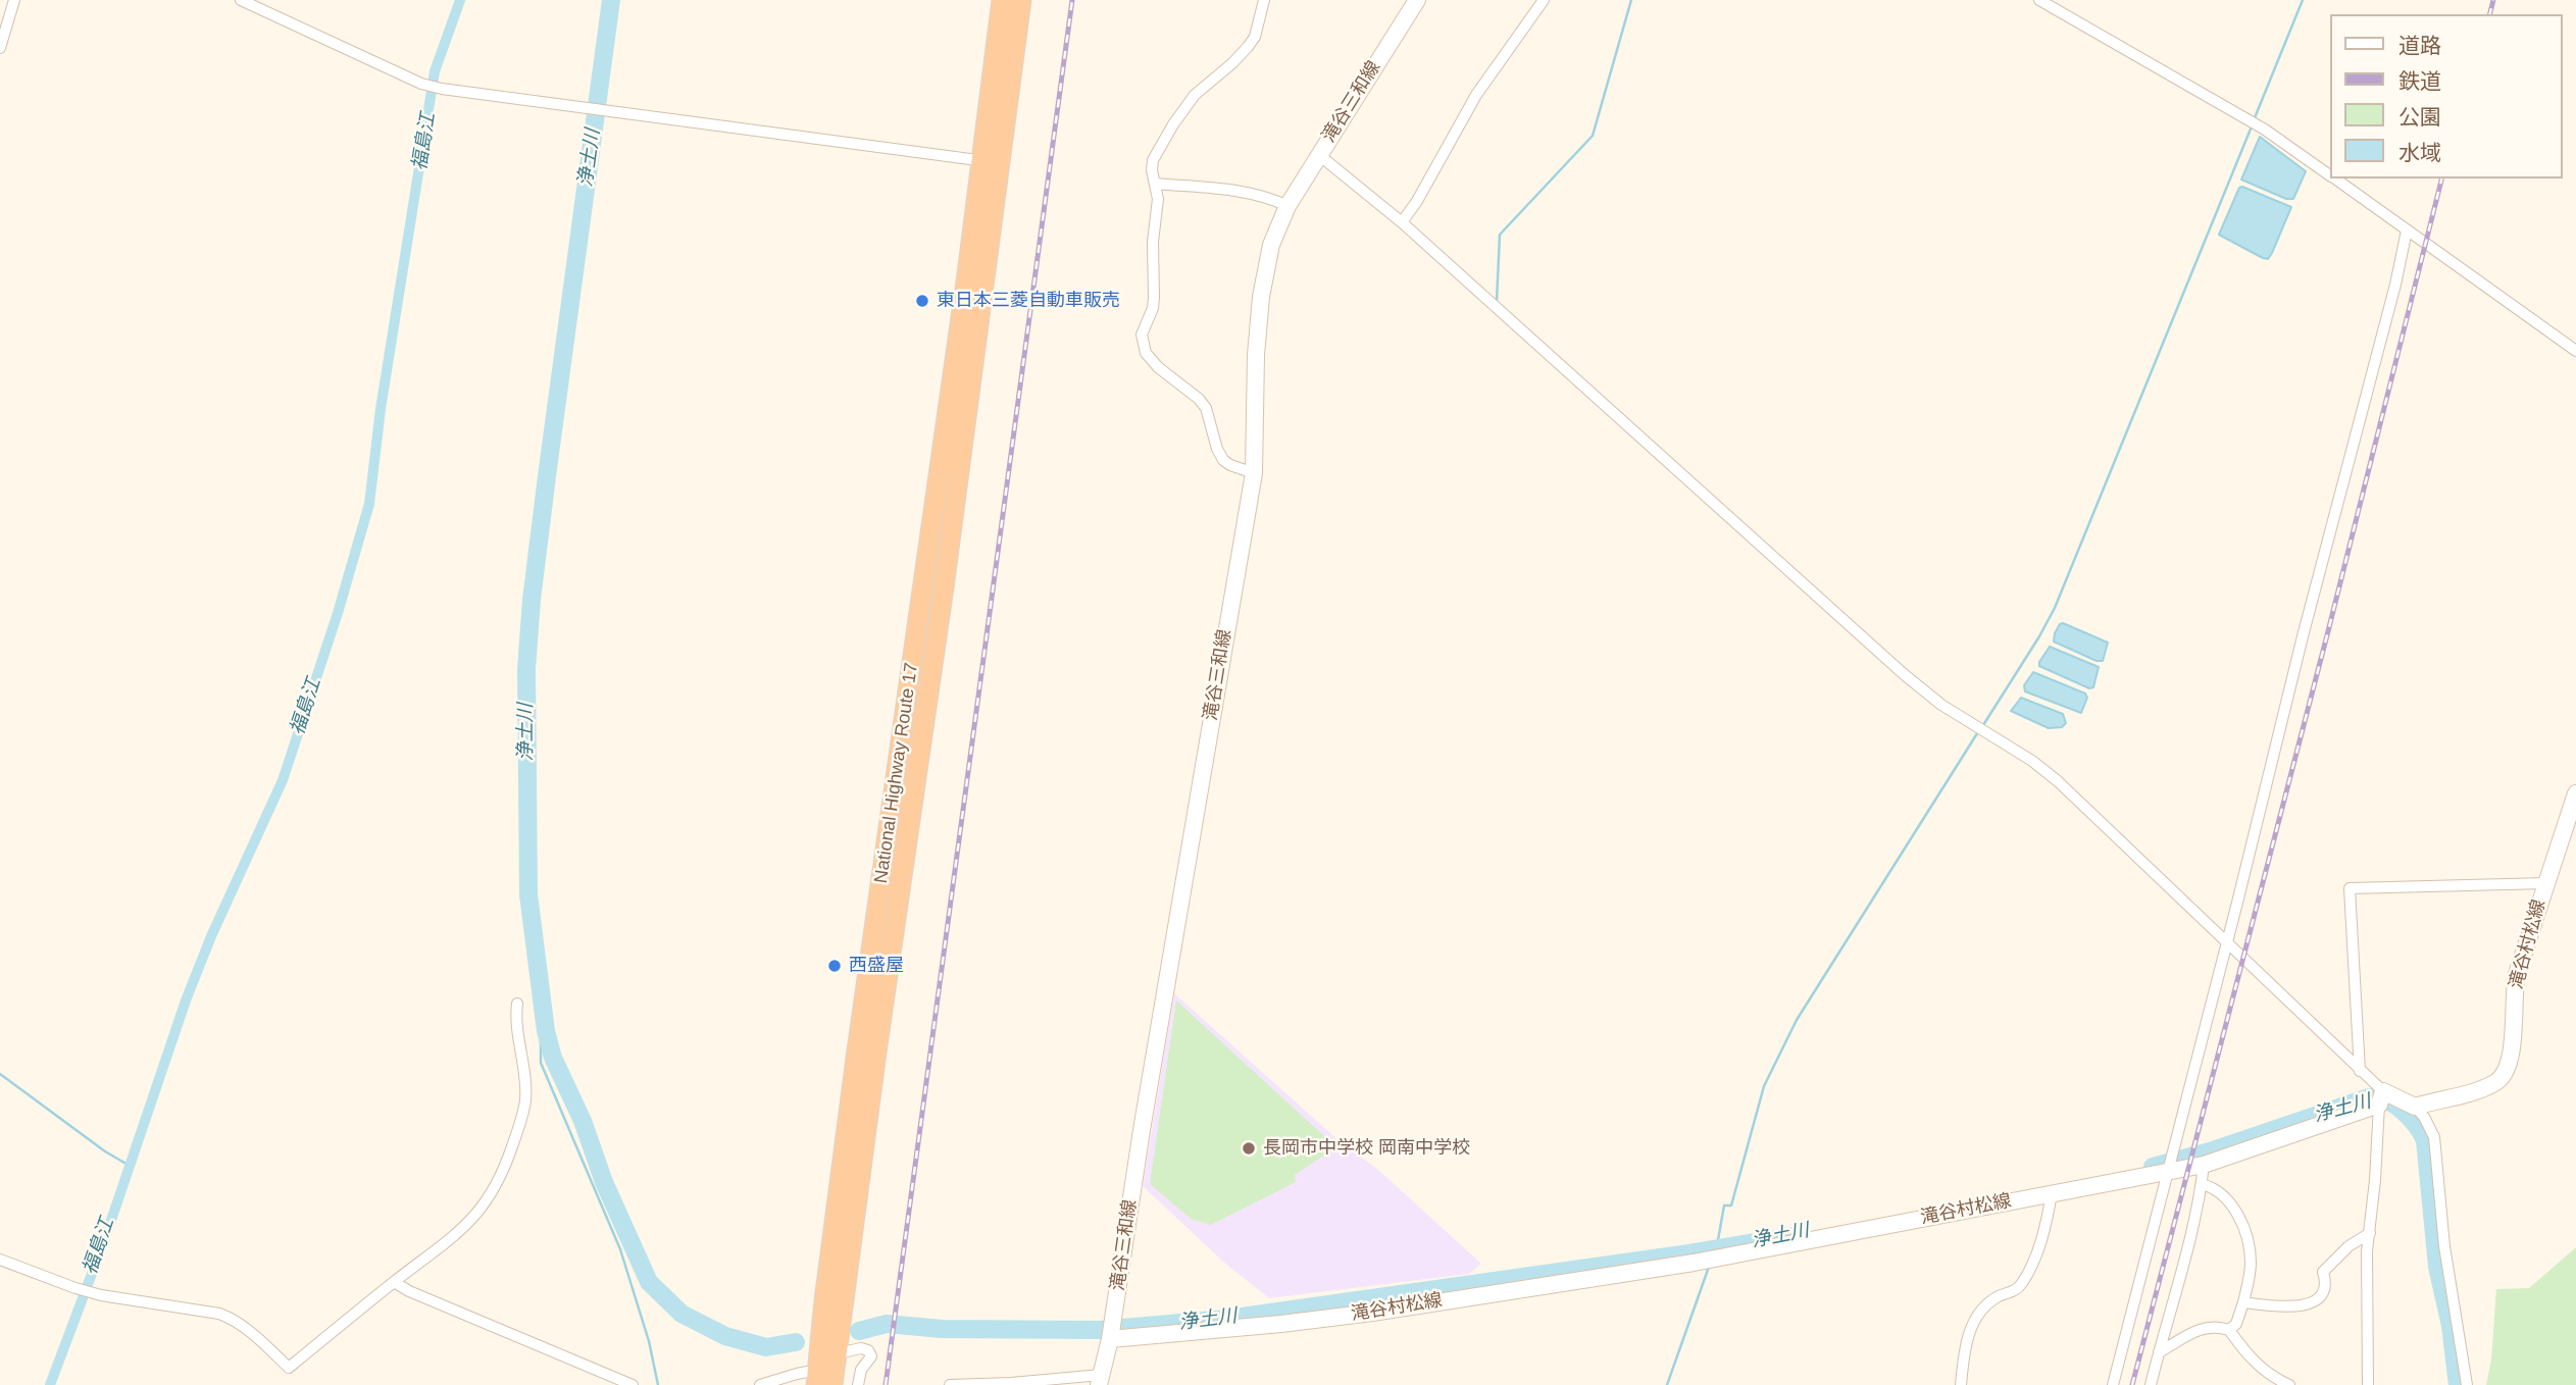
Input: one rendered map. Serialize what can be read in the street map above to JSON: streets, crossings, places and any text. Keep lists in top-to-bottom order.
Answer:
{
  "streets": {
    "highway": ["National Highway Route 17"],
    "main road": ["滝谷三和線", "滝谷村松線"]
  },
  "crossings": [
    ["滝谷三和線", "滝谷村松線"]
  ],
  "water": ["福島江", "浄土川"],
  "places": ["東日本三菱自動車販売", "西盛屋", "長岡市中学校 岡南中学校"],
  "legend": [
    "道路",
    "鉄道",
    "公園",
    "水域"
  ]
}
